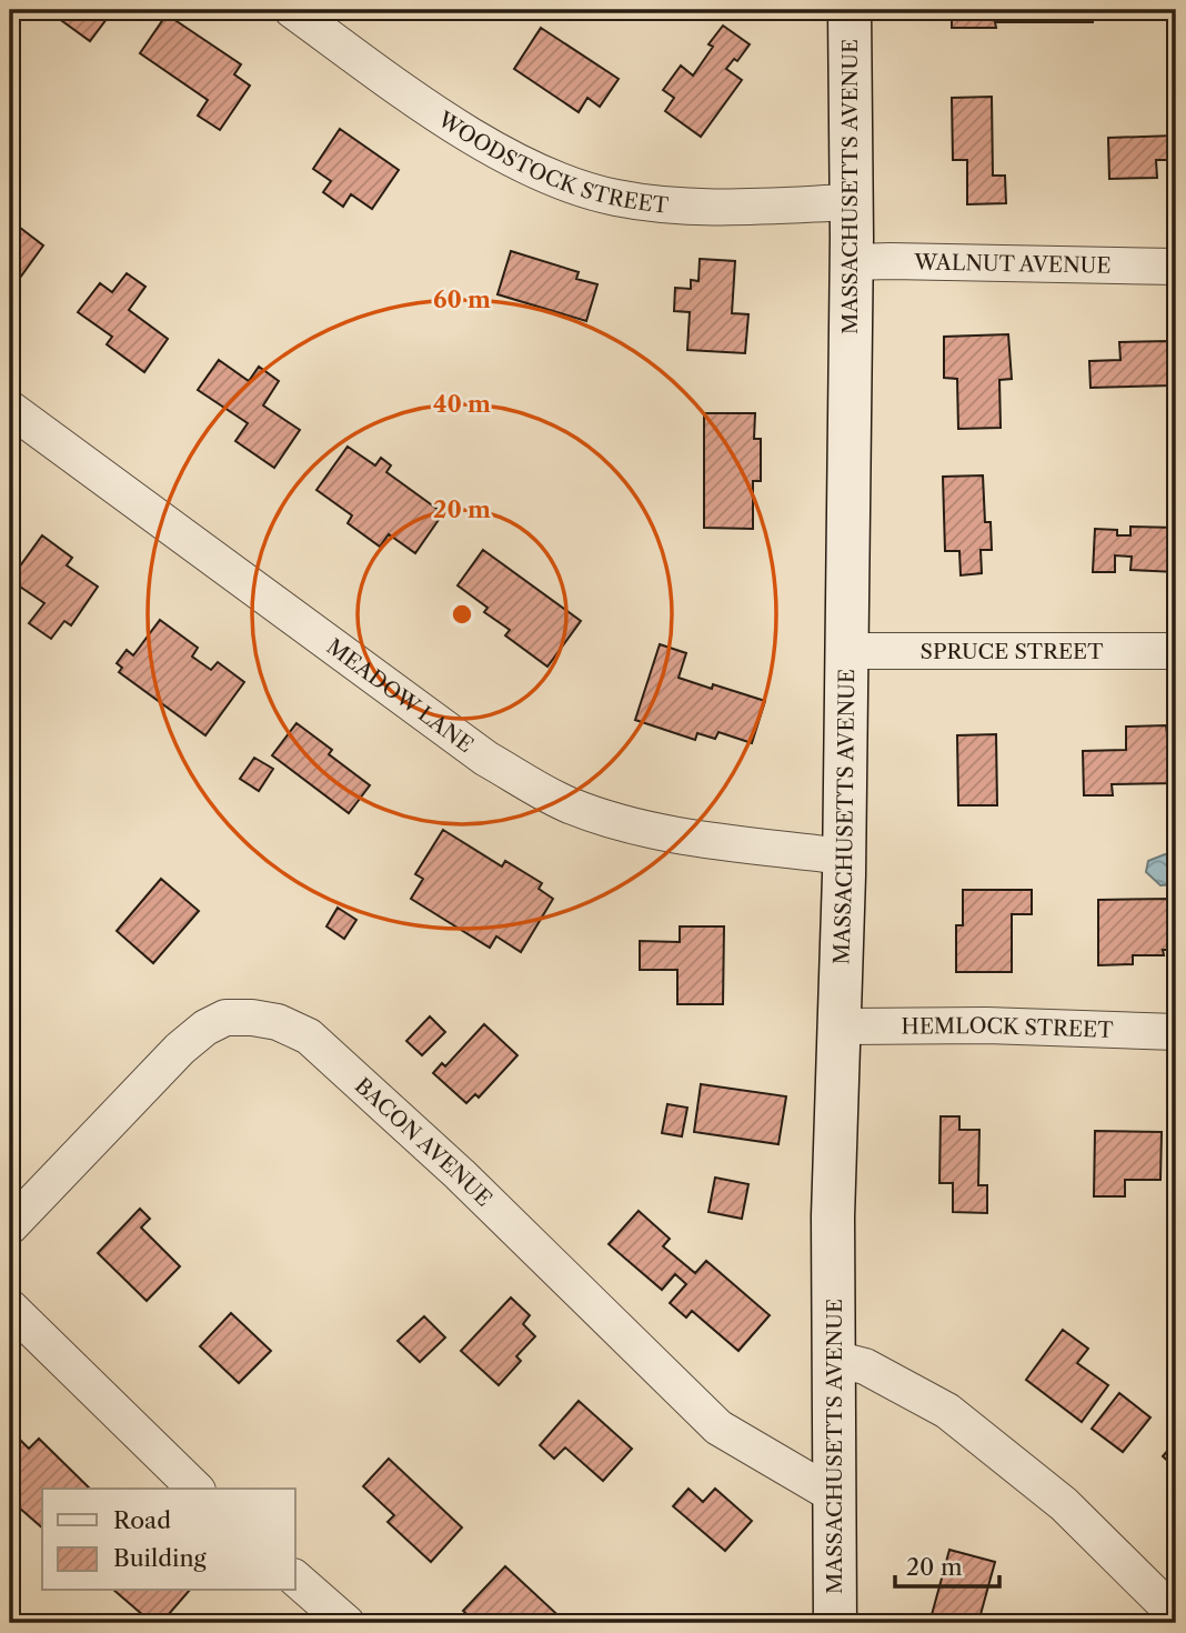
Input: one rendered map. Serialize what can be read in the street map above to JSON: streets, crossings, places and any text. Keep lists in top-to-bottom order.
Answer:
{
  "streets": {
    "main road": ["MASSACHUSETTS AVENUE"],
    "street": [
      "WOODSTOCK STREET",
      "WALNUT AVENUE",
      "SPRUCE STREET",
      "MEADOW LANE",
      "HEMLOCK STREET",
      "BACON AVENUE"
    ]
  },
  "crossings": [
    ["WOODSTOCK STREET", "MASSACHUSETTS AVENUE"],
    ["MASSACHUSETTS AVENUE", "WALNUT AVENUE"],
    ["MASSACHUSETTS AVENUE", "SPRUCE STREET"],
    ["MASSACHUSETTS AVENUE", "MEADOW LANE"],
    ["MASSACHUSETTS AVENUE", "HEMLOCK STREET"],
    ["MASSACHUSETTS AVENUE", "BACON AVENUE"]
  ],
  "legend": ["Road", "Building"],
  "scale_bar": "20 m",
  "rings": ["60 m", "40 m", "20 m"]
}
